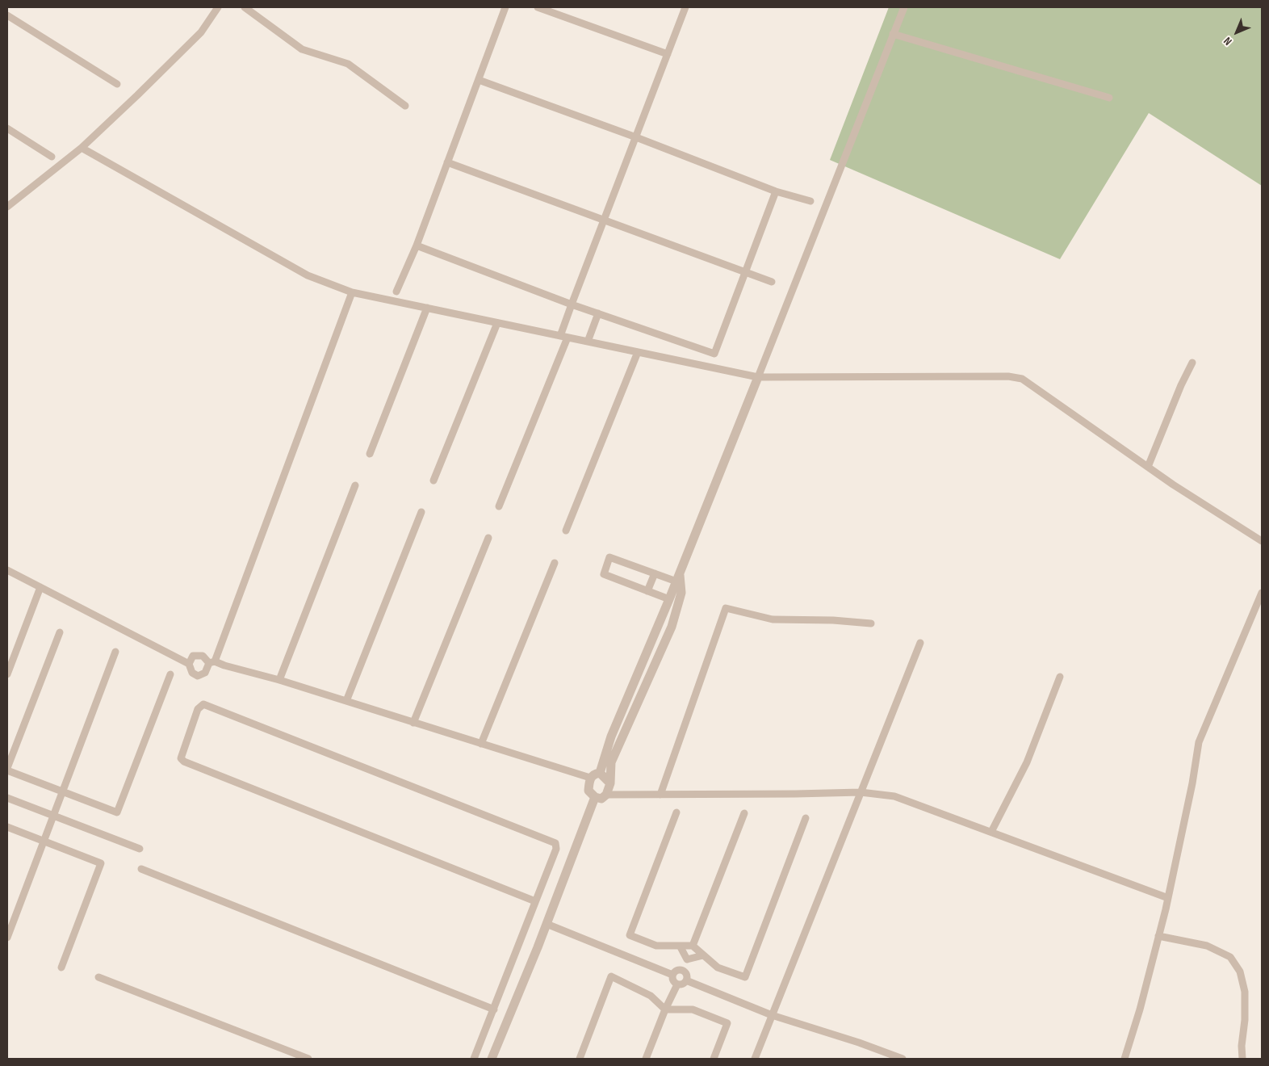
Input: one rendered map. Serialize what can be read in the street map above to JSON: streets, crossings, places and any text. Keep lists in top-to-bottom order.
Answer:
{
  "north": "bottom left"
}
